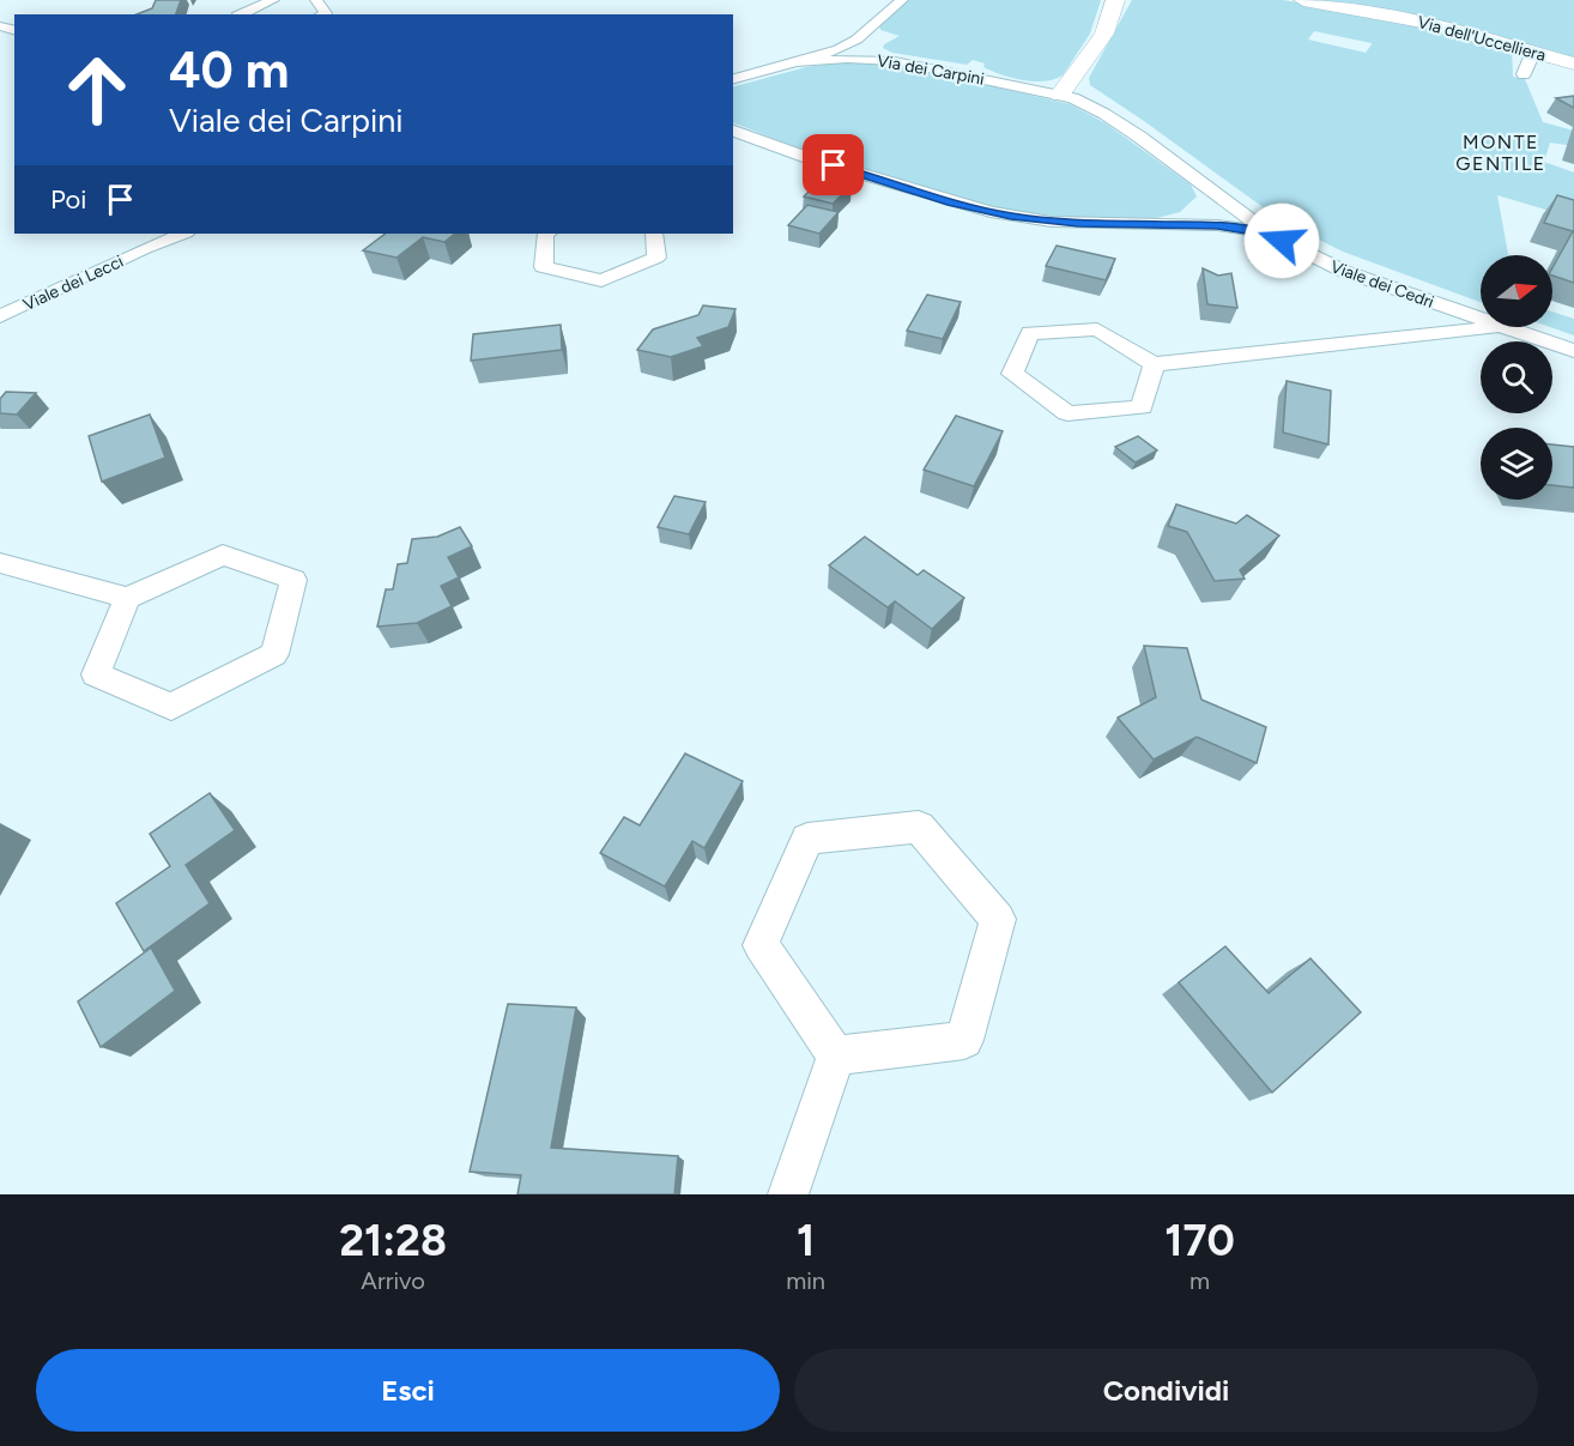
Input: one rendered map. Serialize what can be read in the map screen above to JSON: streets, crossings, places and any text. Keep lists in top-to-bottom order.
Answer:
{
  "streets": {
    "street": [
      "Via dell'Uccelliera",
      "Via dei Carpini",
      "Viale dei Lecci",
      "Viale dei Cedri"
    ]
  },
  "crossings": [
    ["Via dei Carpini", "Viale dei Cedri"]
  ],
  "districts": ["MONTE GENTILE"],
  "north": "right",
  "page": {
    "turn": ["40 m", "Viale dei Carpini"],
    "then": "Poi",
    "eta": [
      "21:28",
      "Arrivo",
      "1",
      "min",
      "170",
      "m"
    ],
    "buttons": ["Esci", "Condividi"]
  }
}
